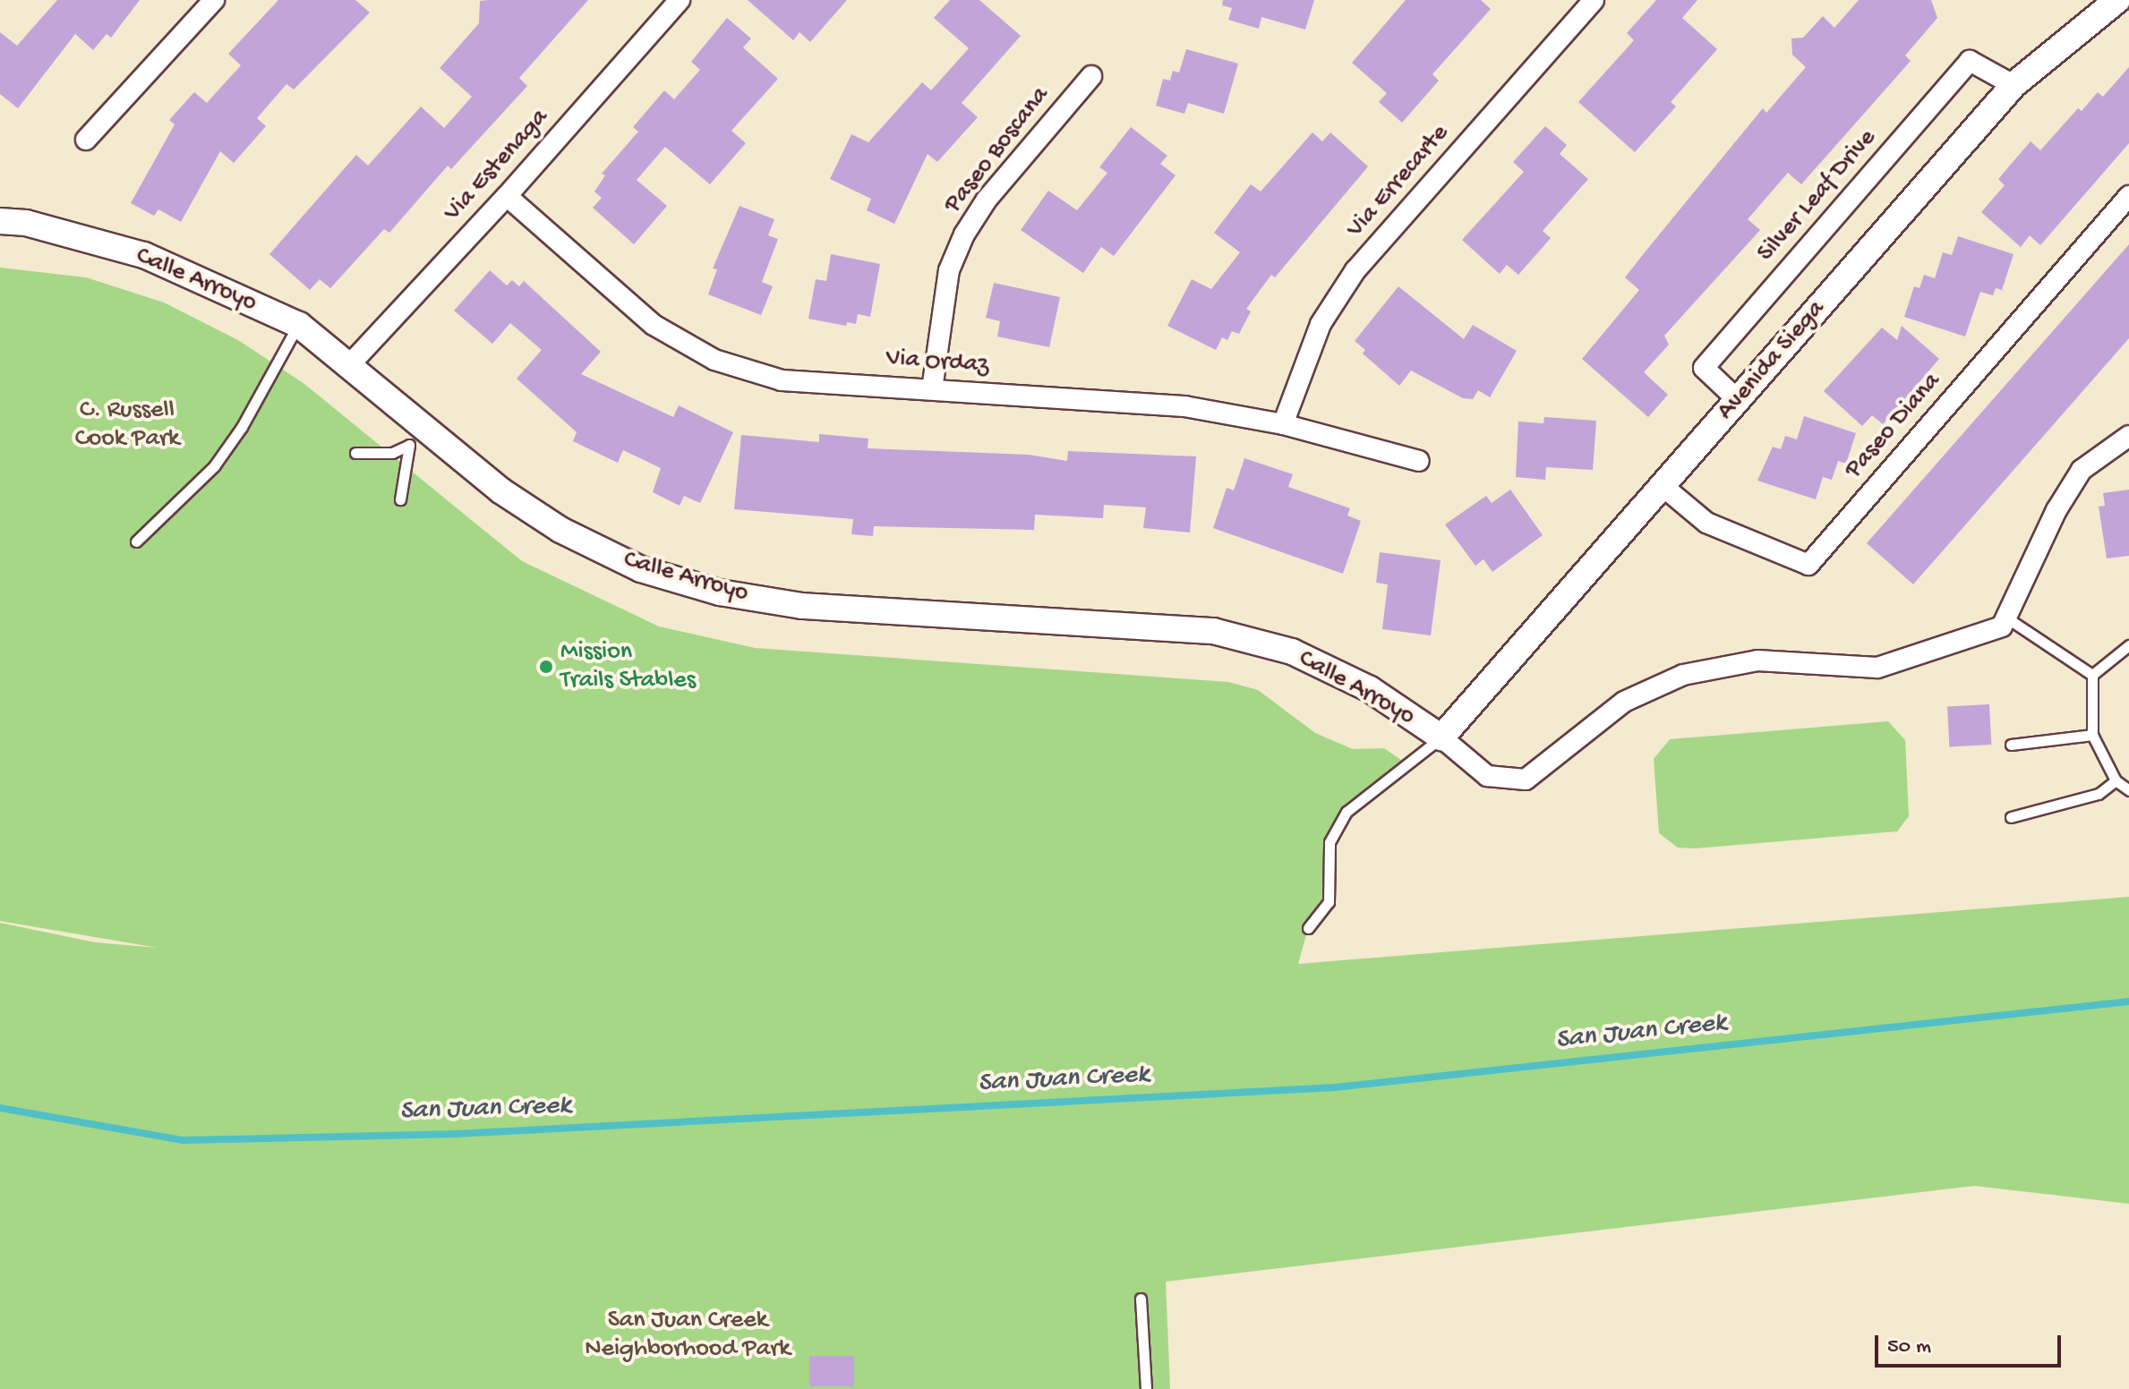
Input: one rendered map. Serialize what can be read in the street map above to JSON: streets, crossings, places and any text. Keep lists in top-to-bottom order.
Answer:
{
  "streets": {
    "street": [
      "Paseo Boscana",
      "Via Estenaga",
      "Via Errecarte",
      "Silver Leaf Drive",
      "Calle Arroyo",
      "Avenida Siega",
      "Via Ordaz",
      "Paseo Diana"
    ]
  },
  "crossings": [
    ["Paseo Boscana", "Via Ordaz"],
    ["Via Estenaga", "Calle Arroyo"],
    ["Via Estenaga", "Via Ordaz"],
    ["Via Errecarte", "Via Ordaz"],
    ["Silver Leaf Drive", "Avenida Siega"],
    ["Calle Arroyo", "Avenida Siega"],
    ["Avenida Siega", "Paseo Diana"]
  ],
  "water": ["San Juan Creek"],
  "parks": ["C. Russell Cook Park", "San Juan Creek Neighborhood Park"],
  "places": ["Mission Trails Stables"],
  "scale_bar": "50 m"
}
